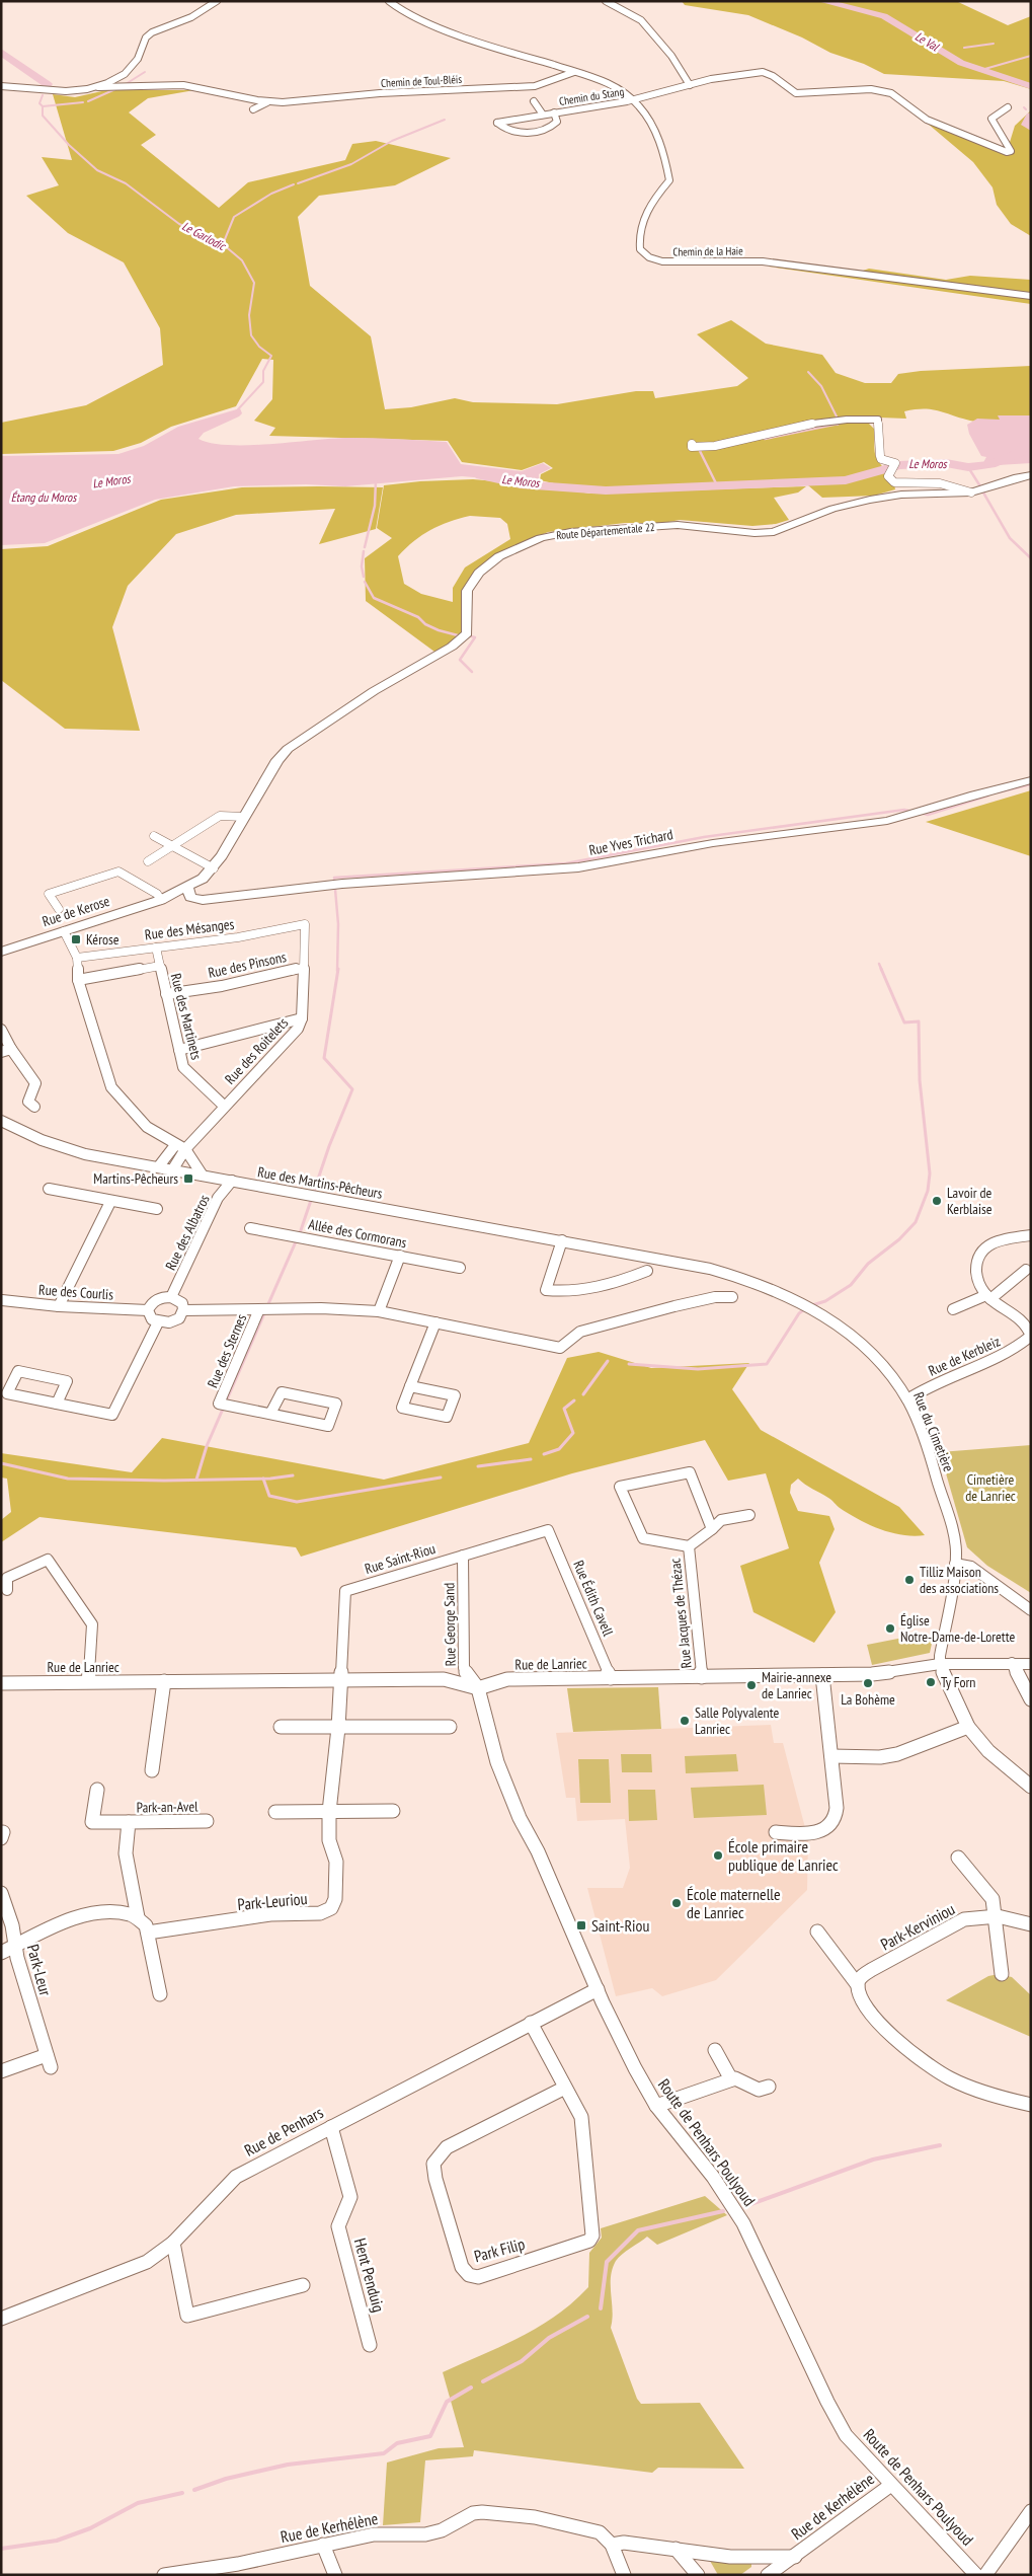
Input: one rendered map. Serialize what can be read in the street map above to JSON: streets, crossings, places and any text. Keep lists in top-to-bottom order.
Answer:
{
  "streets": {
    "street": [
      "Chemin de Toul-Bléis",
      "Chemin du Stang",
      "Chemin de la Haie",
      "Route Départementale 22",
      "Rue Yves Trichard",
      "Rue de Kerose",
      "Rue des Mésanges",
      "Rue des Pinsons",
      "Rue des Martinets",
      "Rue des Roitelets",
      "Rue des Martins-Pêcheurs",
      "Rue des Albatros",
      "Allée des Cormorans",
      "Rue des Courlis",
      "Rue des Sternes",
      "Rue de Kerbleiz",
      "Rue du Cimetière",
      "Rue Saint-Riou",
      "Rue Édith Cavell",
      "Rue Jacques de Thézac",
      "Rue George Sand",
      "Rue de Lanriec",
      "Park-an-Avel",
      "Park-Leuriou",
      "Park-Kerviniou",
      "Park-Leur",
      "Rue de Penhars",
      "Route de Penhars Poulyoud",
      "Park Filip",
      "Hent Penduig",
      "Rue de Kerhélène"
    ]
  },
  "crossings": [
    ["Chemin de Toul-Bléis", "Chemin de la Haie"],
    ["Chemin du Stang", "Chemin de la Haie"],
    ["Route Départementale 22", "Rue de Kerose"],
    ["Rue des Mésanges", "Rue des Martinets"],
    ["Rue des Mésanges", "Rue des Roitelets"],
    ["Rue des Pinsons", "Rue des Martinets"],
    ["Rue des Pinsons", "Rue des Roitelets"],
    ["Rue des Martinets", "Rue des Roitelets"],
    ["Rue des Roitelets", "Rue des Martins-Pêcheurs"],
    ["Rue des Martins-Pêcheurs", "Rue des Albatros"],
    ["Rue des Martins-Pêcheurs", "Rue du Cimetière"],
    ["Rue des Albatros", "Rue des Courlis"],
    ["Rue de Kerbleiz", "Rue du Cimetière"],
    ["Rue du Cimetière", "Rue de Lanriec"],
    ["Rue Saint-Riou", "Rue Édith Cavell"],
    ["Rue Saint-Riou", "Rue George Sand"],
    ["Rue Saint-Riou", "Rue de Lanriec"],
    ["Rue Saint-Riou", "Park-Leuriou"],
    ["Rue Édith Cavell", "Rue de Lanriec"],
    ["Rue Jacques de Thézac", "Rue de Lanriec"],
    ["Rue George Sand", "Rue de Lanriec"],
    ["Rue George Sand", "Route de Penhars Poulyoud"],
    ["Rue de Lanriec", "Park-Leuriou"],
    ["Rue de Lanriec", "Route de Penhars Poulyoud"],
    ["Rue de Penhars", "Route de Penhars Poulyoud"],
    ["Rue de Penhars", "Park Filip"],
    ["Rue de Penhars", "Hent Penduig"],
    ["Route de Penhars Poulyoud", "Rue de Kerhélène"]
  ],
  "water": [
    "Le Val",
    "Le Garlodic",
    "Le Moros",
    "Étang du Moros"
  ],
  "parks": ["Cimetière de Lanriec"],
  "places": {
    "transit": ["Kérose", "Martins-Pêcheurs", "Saint-Riou"],
    "other": [
      "Lavoir de Kerblaise",
      "Tilliz Maison des associations",
      "Église Notre-Dame-de-Lorette",
      "Ty Forn",
      "La Bohème",
      "Mairie-annexe de Lanriec",
      "Salle Polyvalente Lanriec",
      "École primaire publique de Lanriec",
      "École maternelle de Lanriec"
    ]
  }
}
